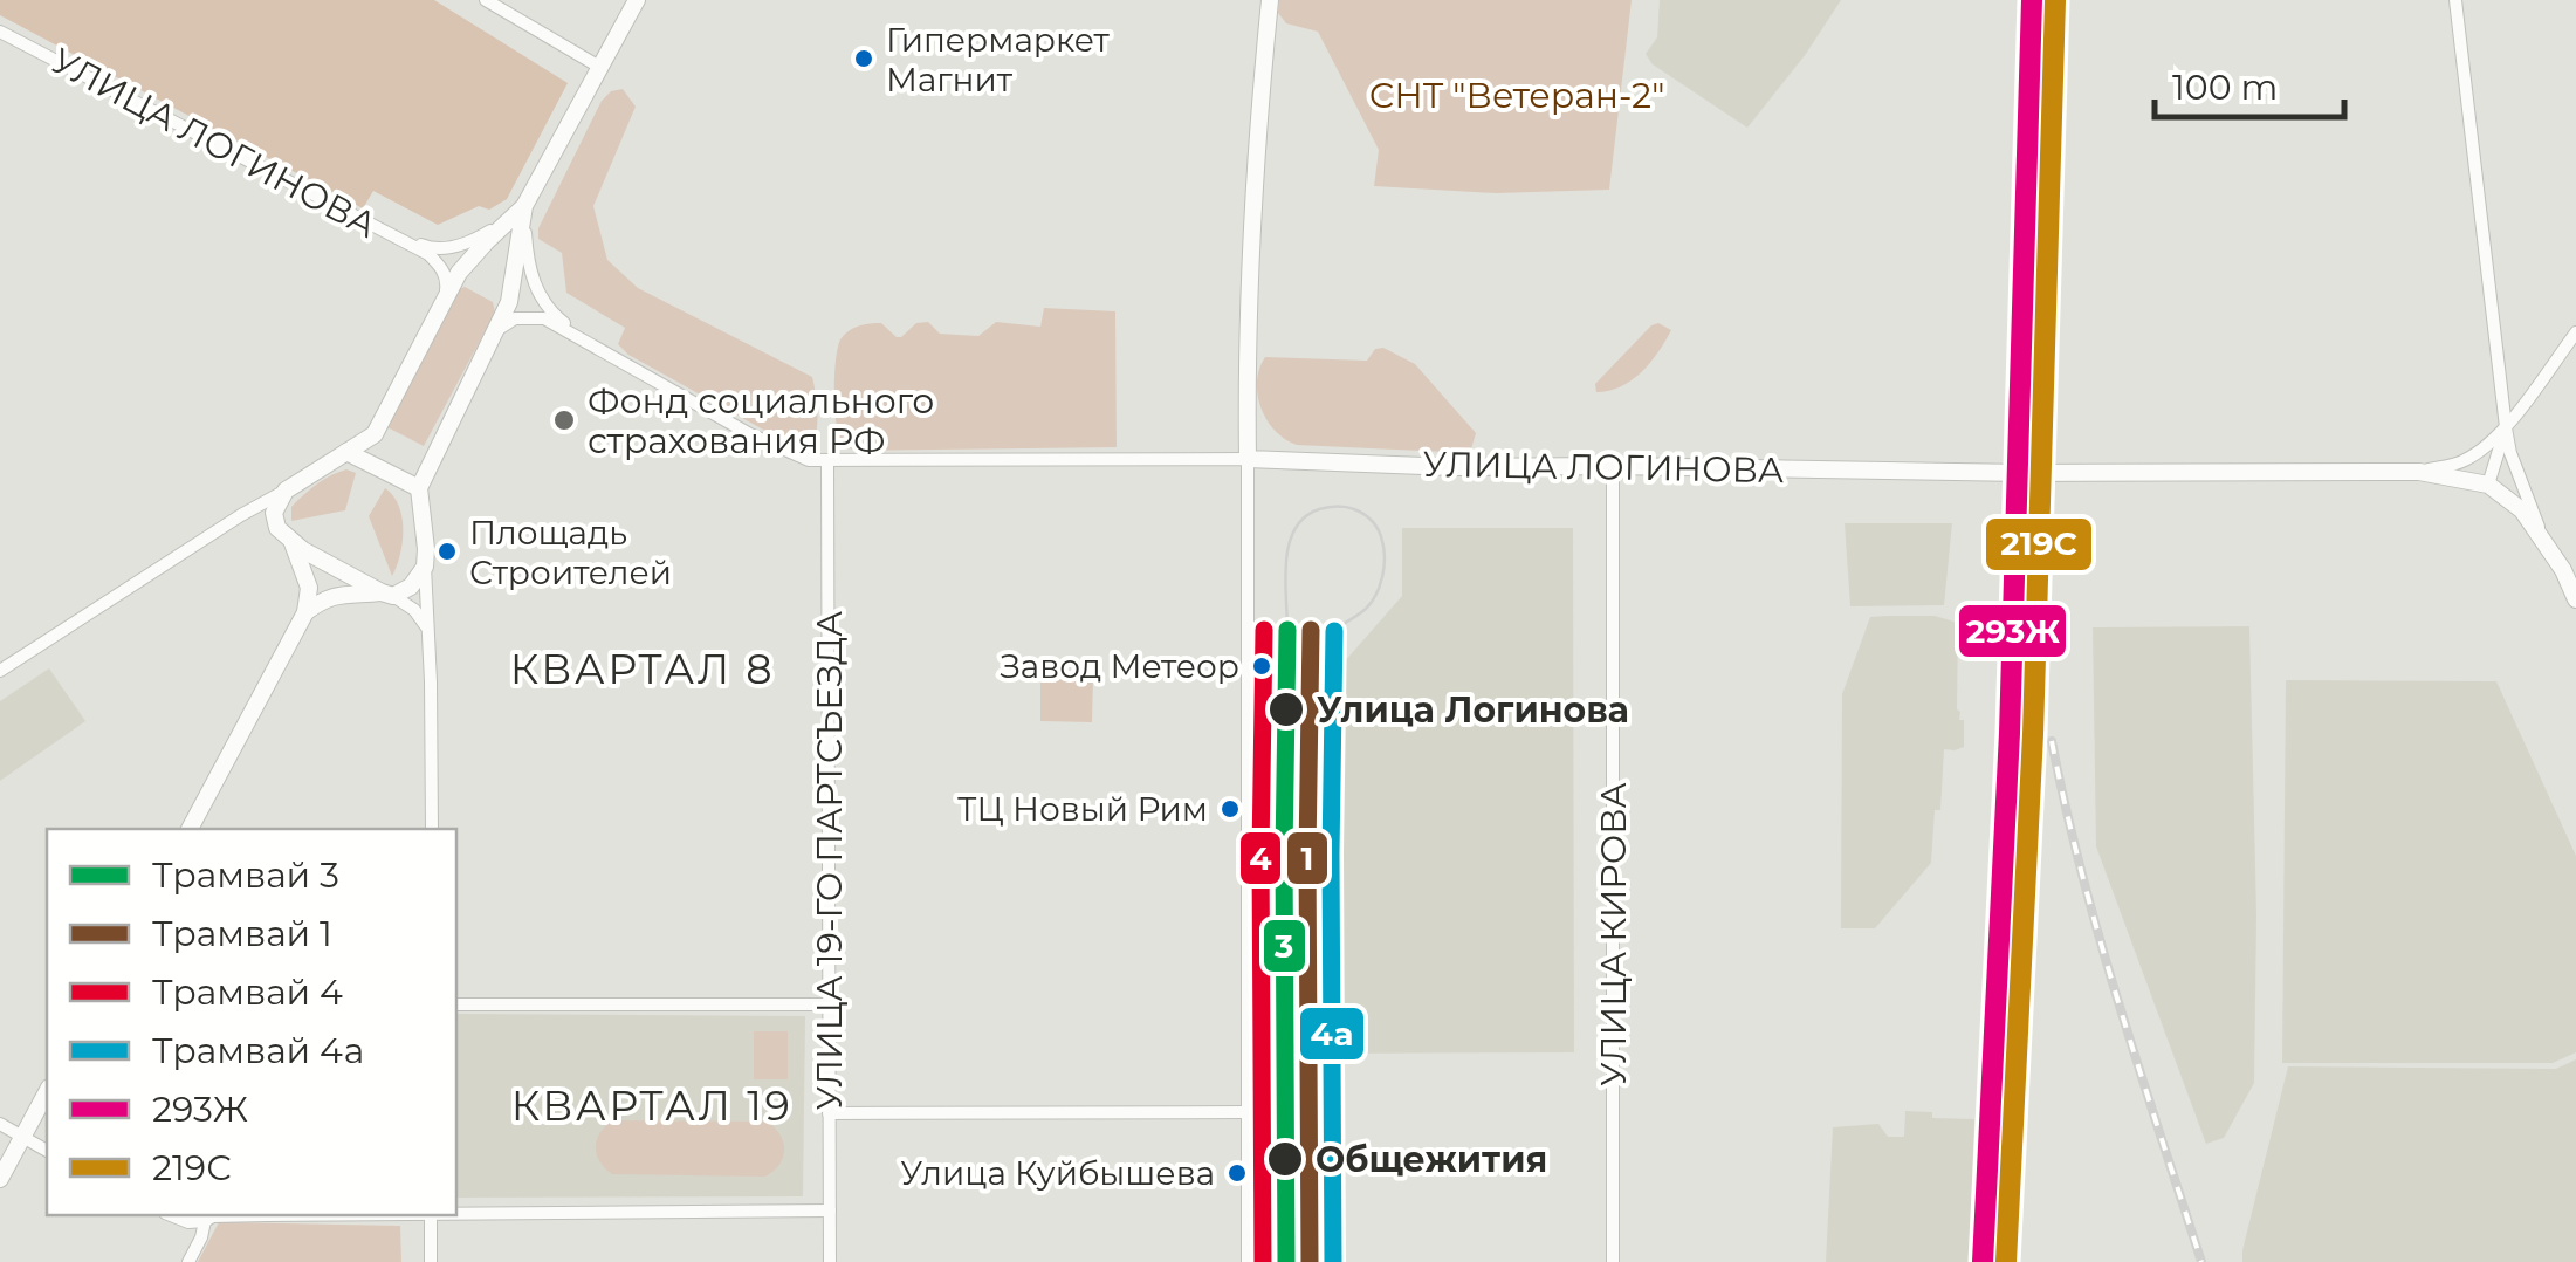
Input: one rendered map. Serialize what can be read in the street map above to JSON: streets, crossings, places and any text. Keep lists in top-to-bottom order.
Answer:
{
  "streets": {
    "main road": ["УЛИЦА ЛОГИНОВА"],
    "street": ["УЛИЦА 19-ГО ПАРТСЪЕЗДА", "УЛИЦА КИРОВА"]
  },
  "crossings": [
    ["УЛИЦА ЛОГИНОВА", "УЛИЦА 19-ГО ПАРТСЪЕЗДА"],
    ["УЛИЦА ЛОГИНОВА", "УЛИЦА КИРОВА"]
  ],
  "districts": ["КВАРТАЛ 8", "КВАРТАЛ 19"],
  "parks": ["СНТ \"Ветеран-2\""],
  "places": [
    "Гипермаркет Магнит",
    "Фонд социального страхования РФ",
    "Площадь Строителей",
    "Завод Метеор",
    "Улица Логинова",
    "ТЦ Новый Рим",
    "Общежития",
    "Улица Куйбышева"
  ],
  "lines": [
    "transit line 293Ж",
    "transit line 219С",
    "tram line 3",
    "tram line 1",
    "tram line 4",
    "tram line 4а"
  ],
  "legend": [
    "Трамвай 3",
    "Трамвай 1",
    "Трамвай 4",
    "Трамвай 4а",
    "293Ж",
    "219С"
  ],
  "scale_bar": "100 m"
}
